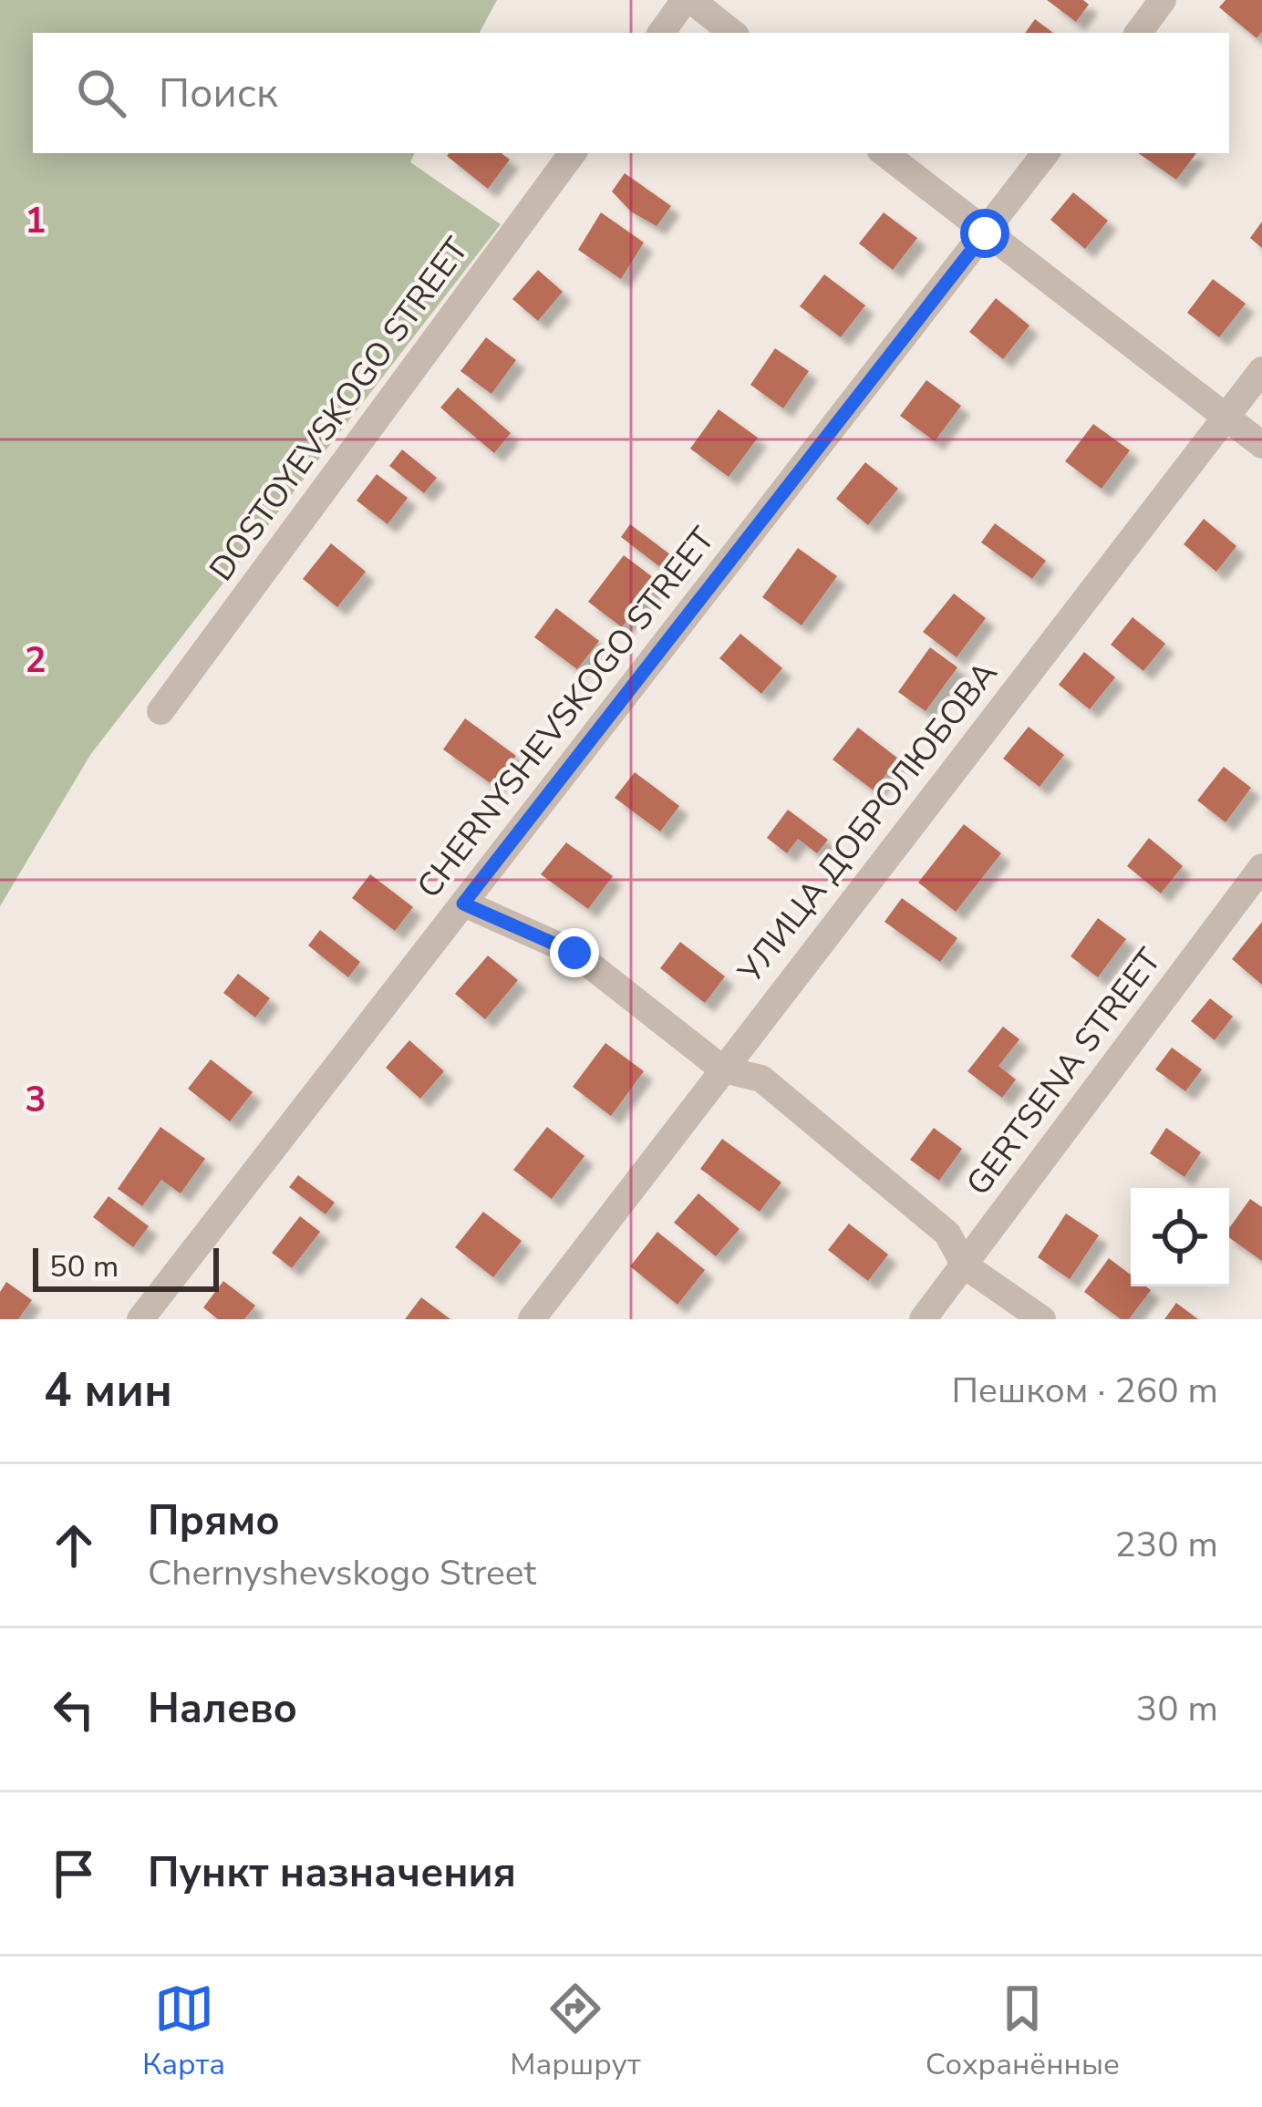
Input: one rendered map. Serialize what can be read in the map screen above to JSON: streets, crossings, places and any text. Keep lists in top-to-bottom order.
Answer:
{
  "streets": {
    "street": [
      "DOSTOYEVSKOGO STREET",
      "CHERNYSHEVSKOGO STREET",
      "УЛИЦА ДОБРОЛЮБОВА",
      "GERTSENA STREET"
    ]
  },
  "scale_bar": "50 m",
  "page": {
    "search": "Поиск",
    "scale": "50 m",
    "heading": ["4 мин", "Пешком · 260 m"],
    "list": [
      ["Прямо", "Chernyshevskogo Street", "230 m"],
      ["Налево", "30 m"],
      "Пункт назначения"
    ],
    "nav": ["Карта", "Маршрут", "Сохранённые"]
  },
  "grid": {
    "rows": ["1", "2", "3"]
  }
}
